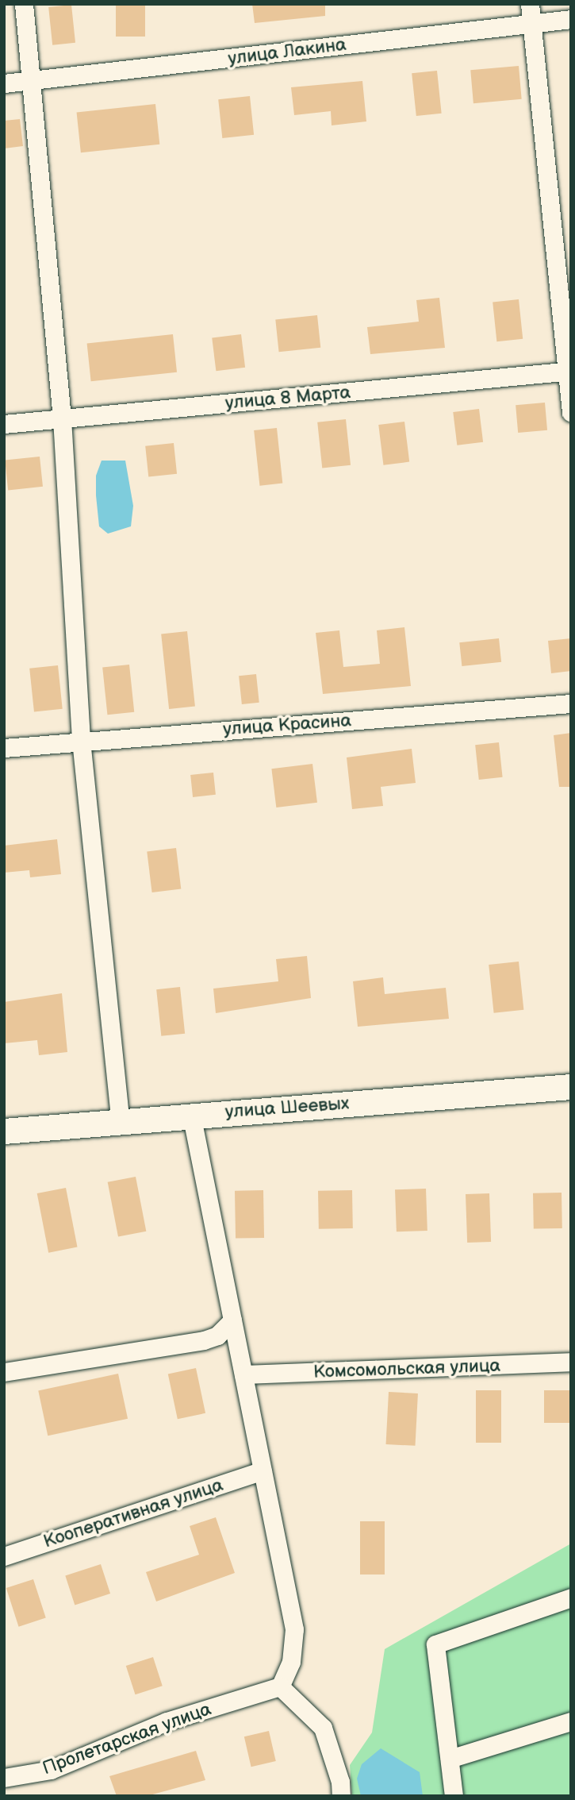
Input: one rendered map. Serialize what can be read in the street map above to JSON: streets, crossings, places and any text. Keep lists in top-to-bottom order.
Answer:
{
  "streets": {
    "main road": ["улица Шеевых"],
    "street": [
      "улица Лакина",
      "улица 8 Марта",
      "улица Красина",
      "Комсомольская улица",
      "Кооперативная улица",
      "Пролетарская улица"
    ]
  }
}
